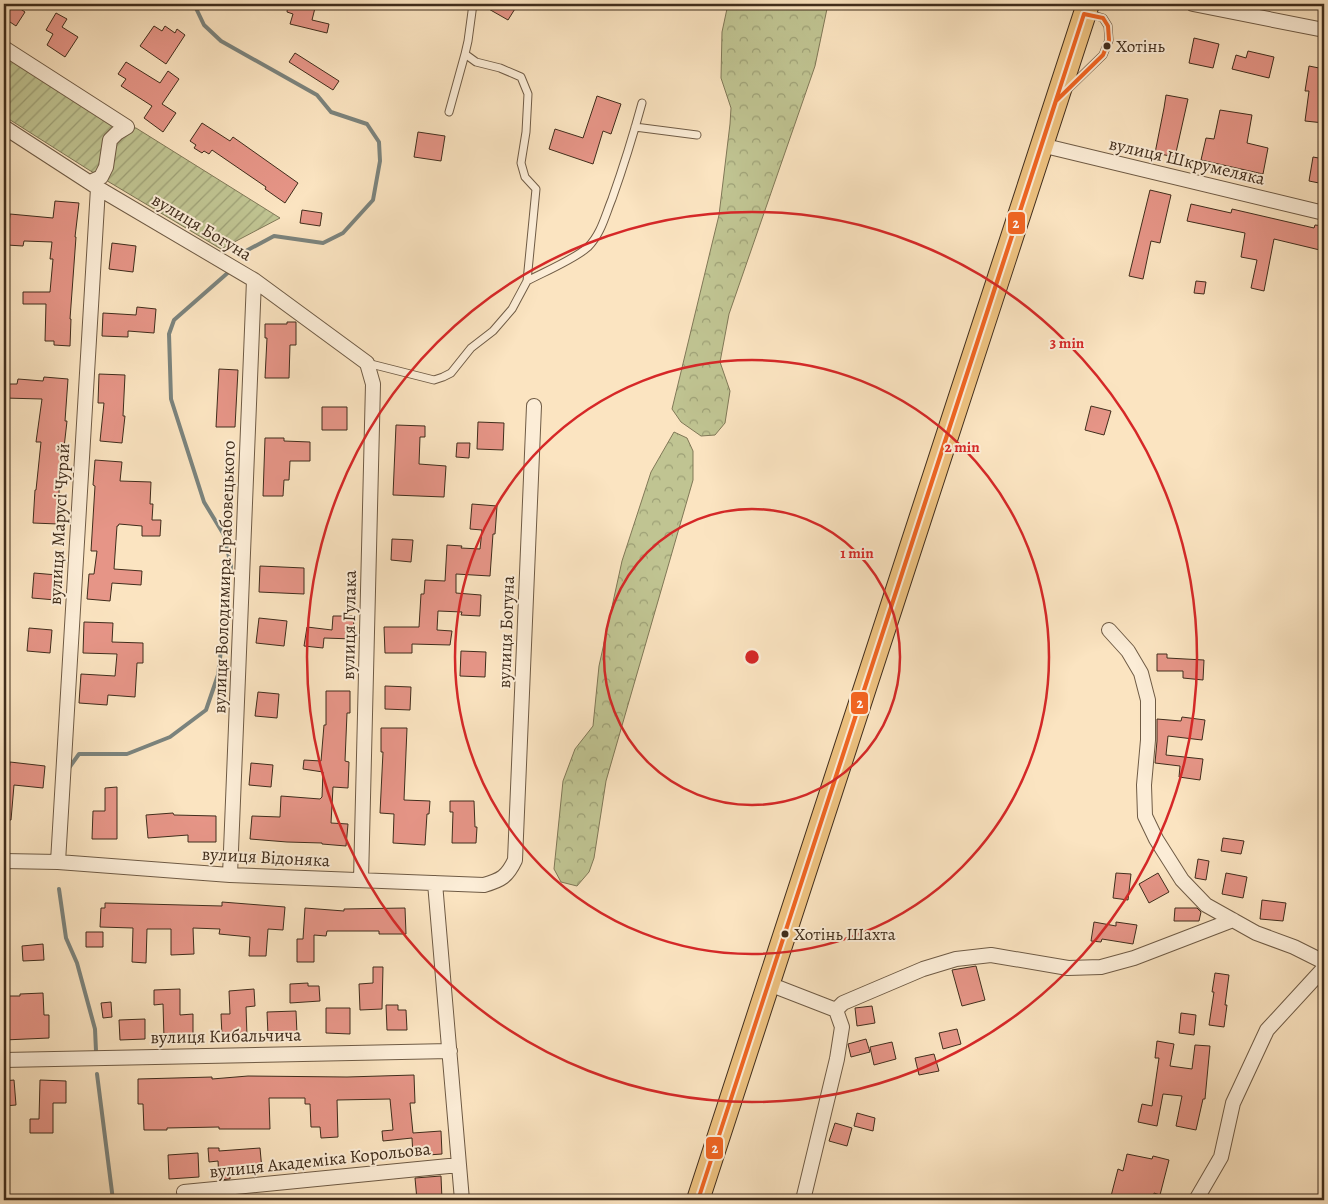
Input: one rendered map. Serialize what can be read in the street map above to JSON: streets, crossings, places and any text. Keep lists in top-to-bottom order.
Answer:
{
  "streets": {
    "street": [
      "вулиця Шкрумеляка",
      "вулиця Богуна",
      "вулиця Марусі Чурай",
      "вулиця Володимира Грабовецького",
      "вулиця Гулака",
      "вулиця Відоняка",
      "вулиця Кибальчича",
      "вулиця Академіка Корольова"
    ]
  },
  "crossings": [
    ["вулиця Богуна", "вулиця Марусі Чурай"],
    ["вулиця Богуна", "вулиця Володимира Грабовецького"],
    ["вулиця Богуна", "вулиця Гулака"],
    ["вулиця Богуна", "вулиця Відоняка"],
    ["вулиця Марусі Чурай", "вулиця Відоняка"],
    ["вулиця Володимира Грабовецького", "вулиця Відоняка"],
    ["вулиця Гулака", "вулиця Відоняка"]
  ],
  "places": ["Хотінь", "Хотінь Шахта"],
  "lines": ["transit line 2"],
  "rings": ["3 min", "2 min", "1 min"]
}
